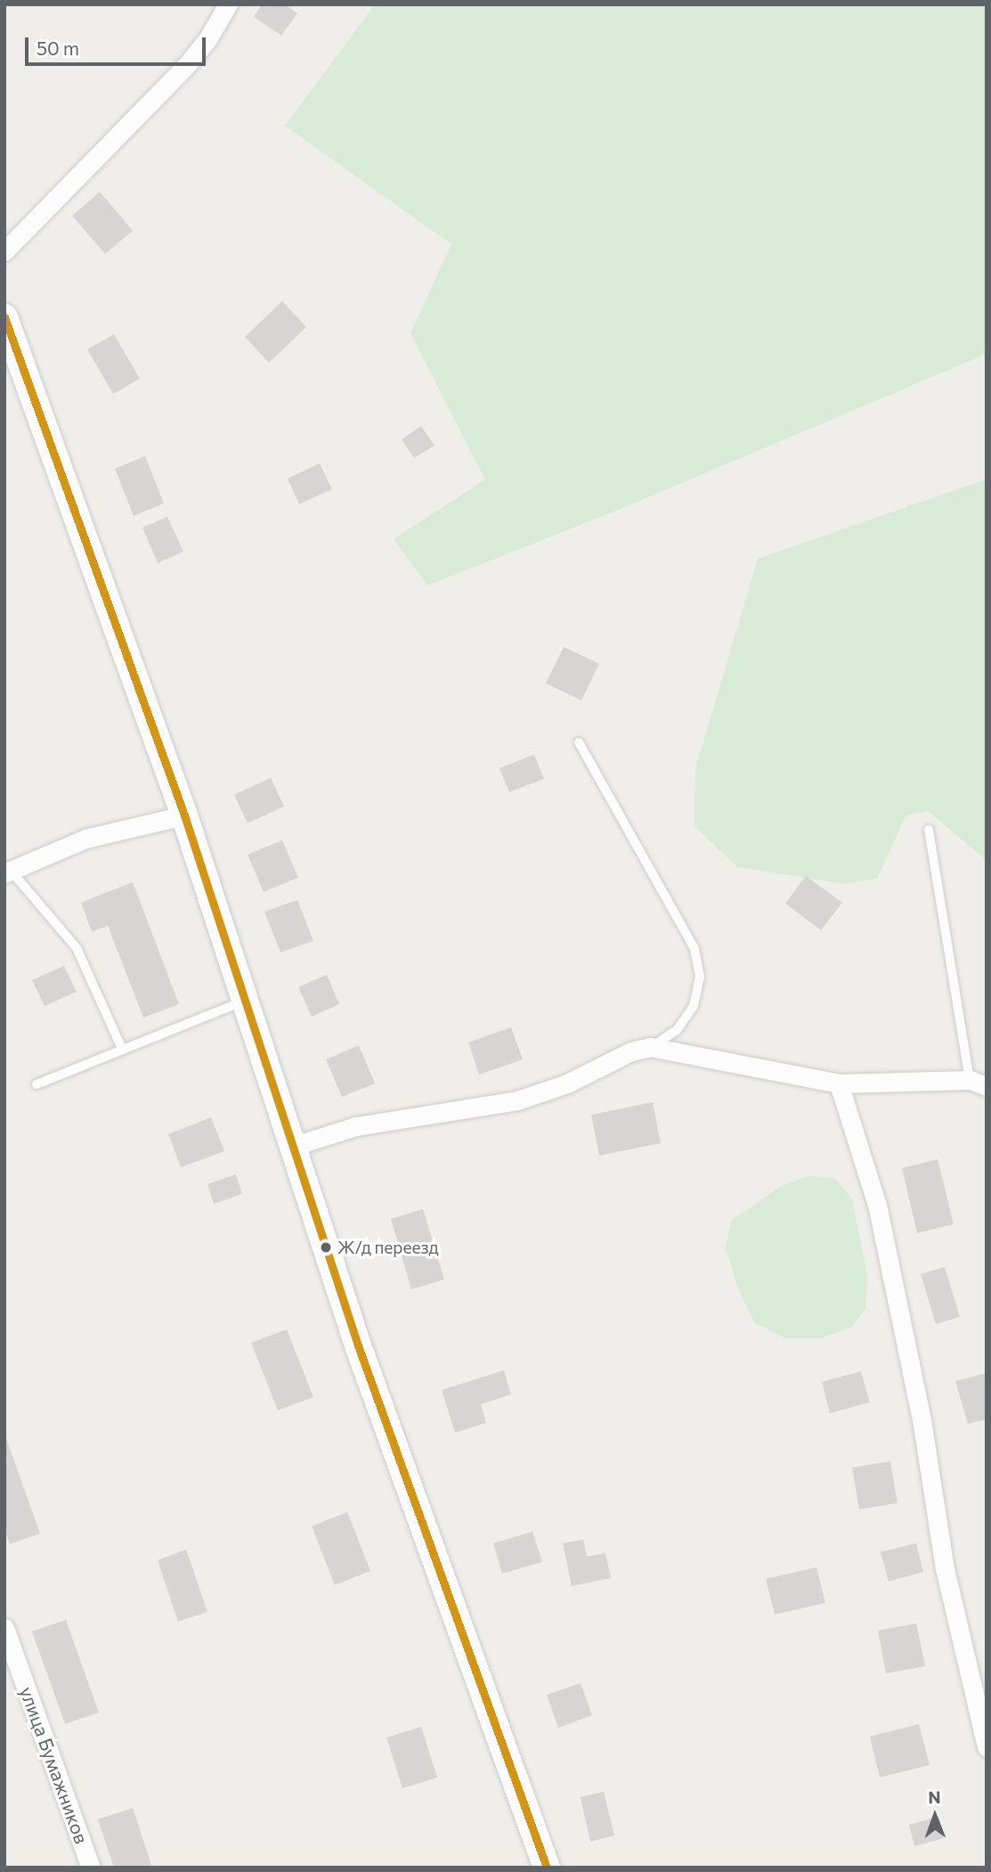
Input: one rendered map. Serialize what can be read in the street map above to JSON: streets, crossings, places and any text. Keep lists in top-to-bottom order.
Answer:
{
  "streets": {
    "street": ["улица Бумажников"]
  },
  "places": ["Ж/д переезд"],
  "scale_bar": "50 m",
  "north": "top"
}
